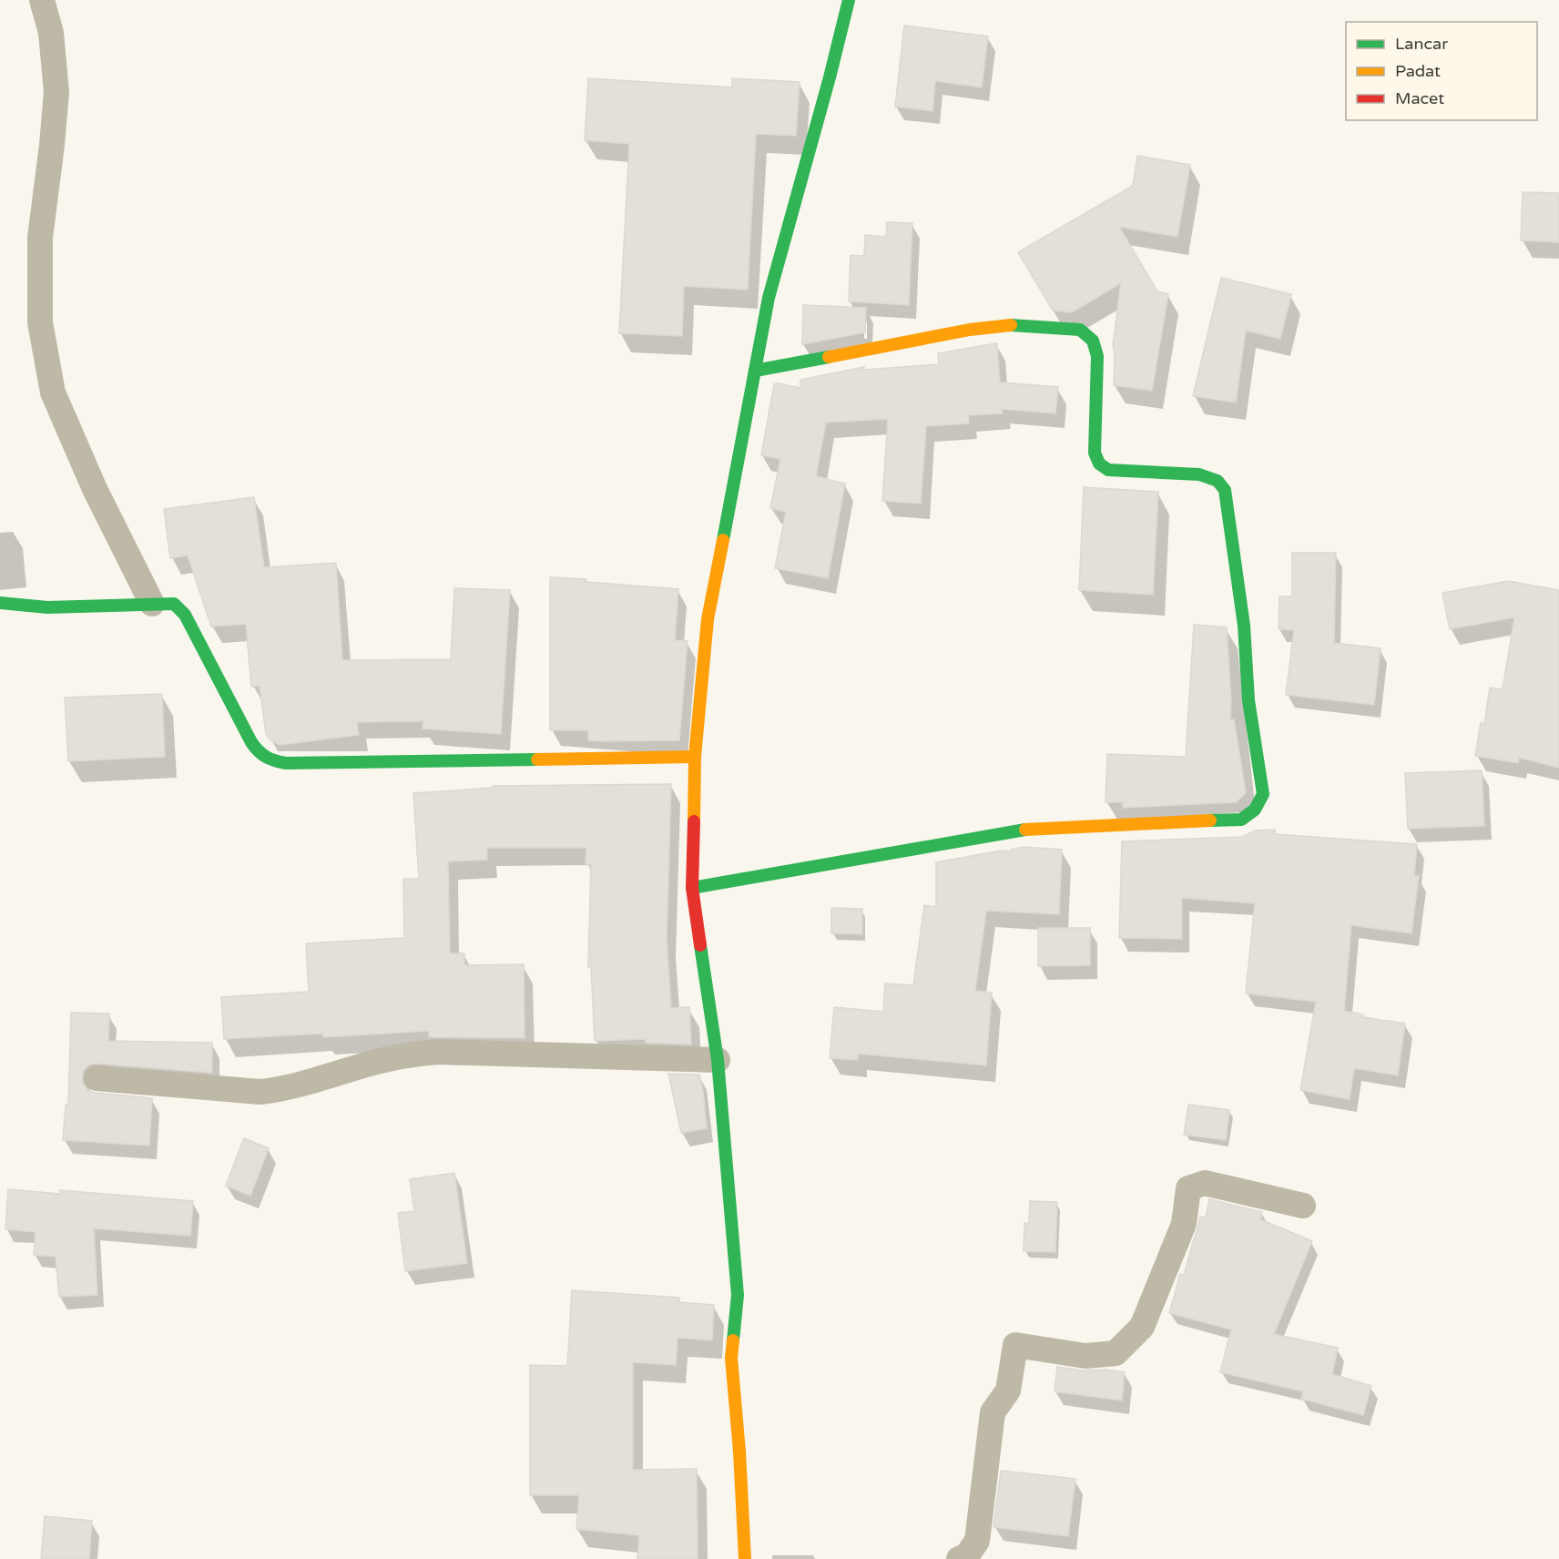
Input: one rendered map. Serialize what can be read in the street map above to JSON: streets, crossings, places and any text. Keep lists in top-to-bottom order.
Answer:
{
  "legend": ["Lancar", "Padat", "Macet"]
}
